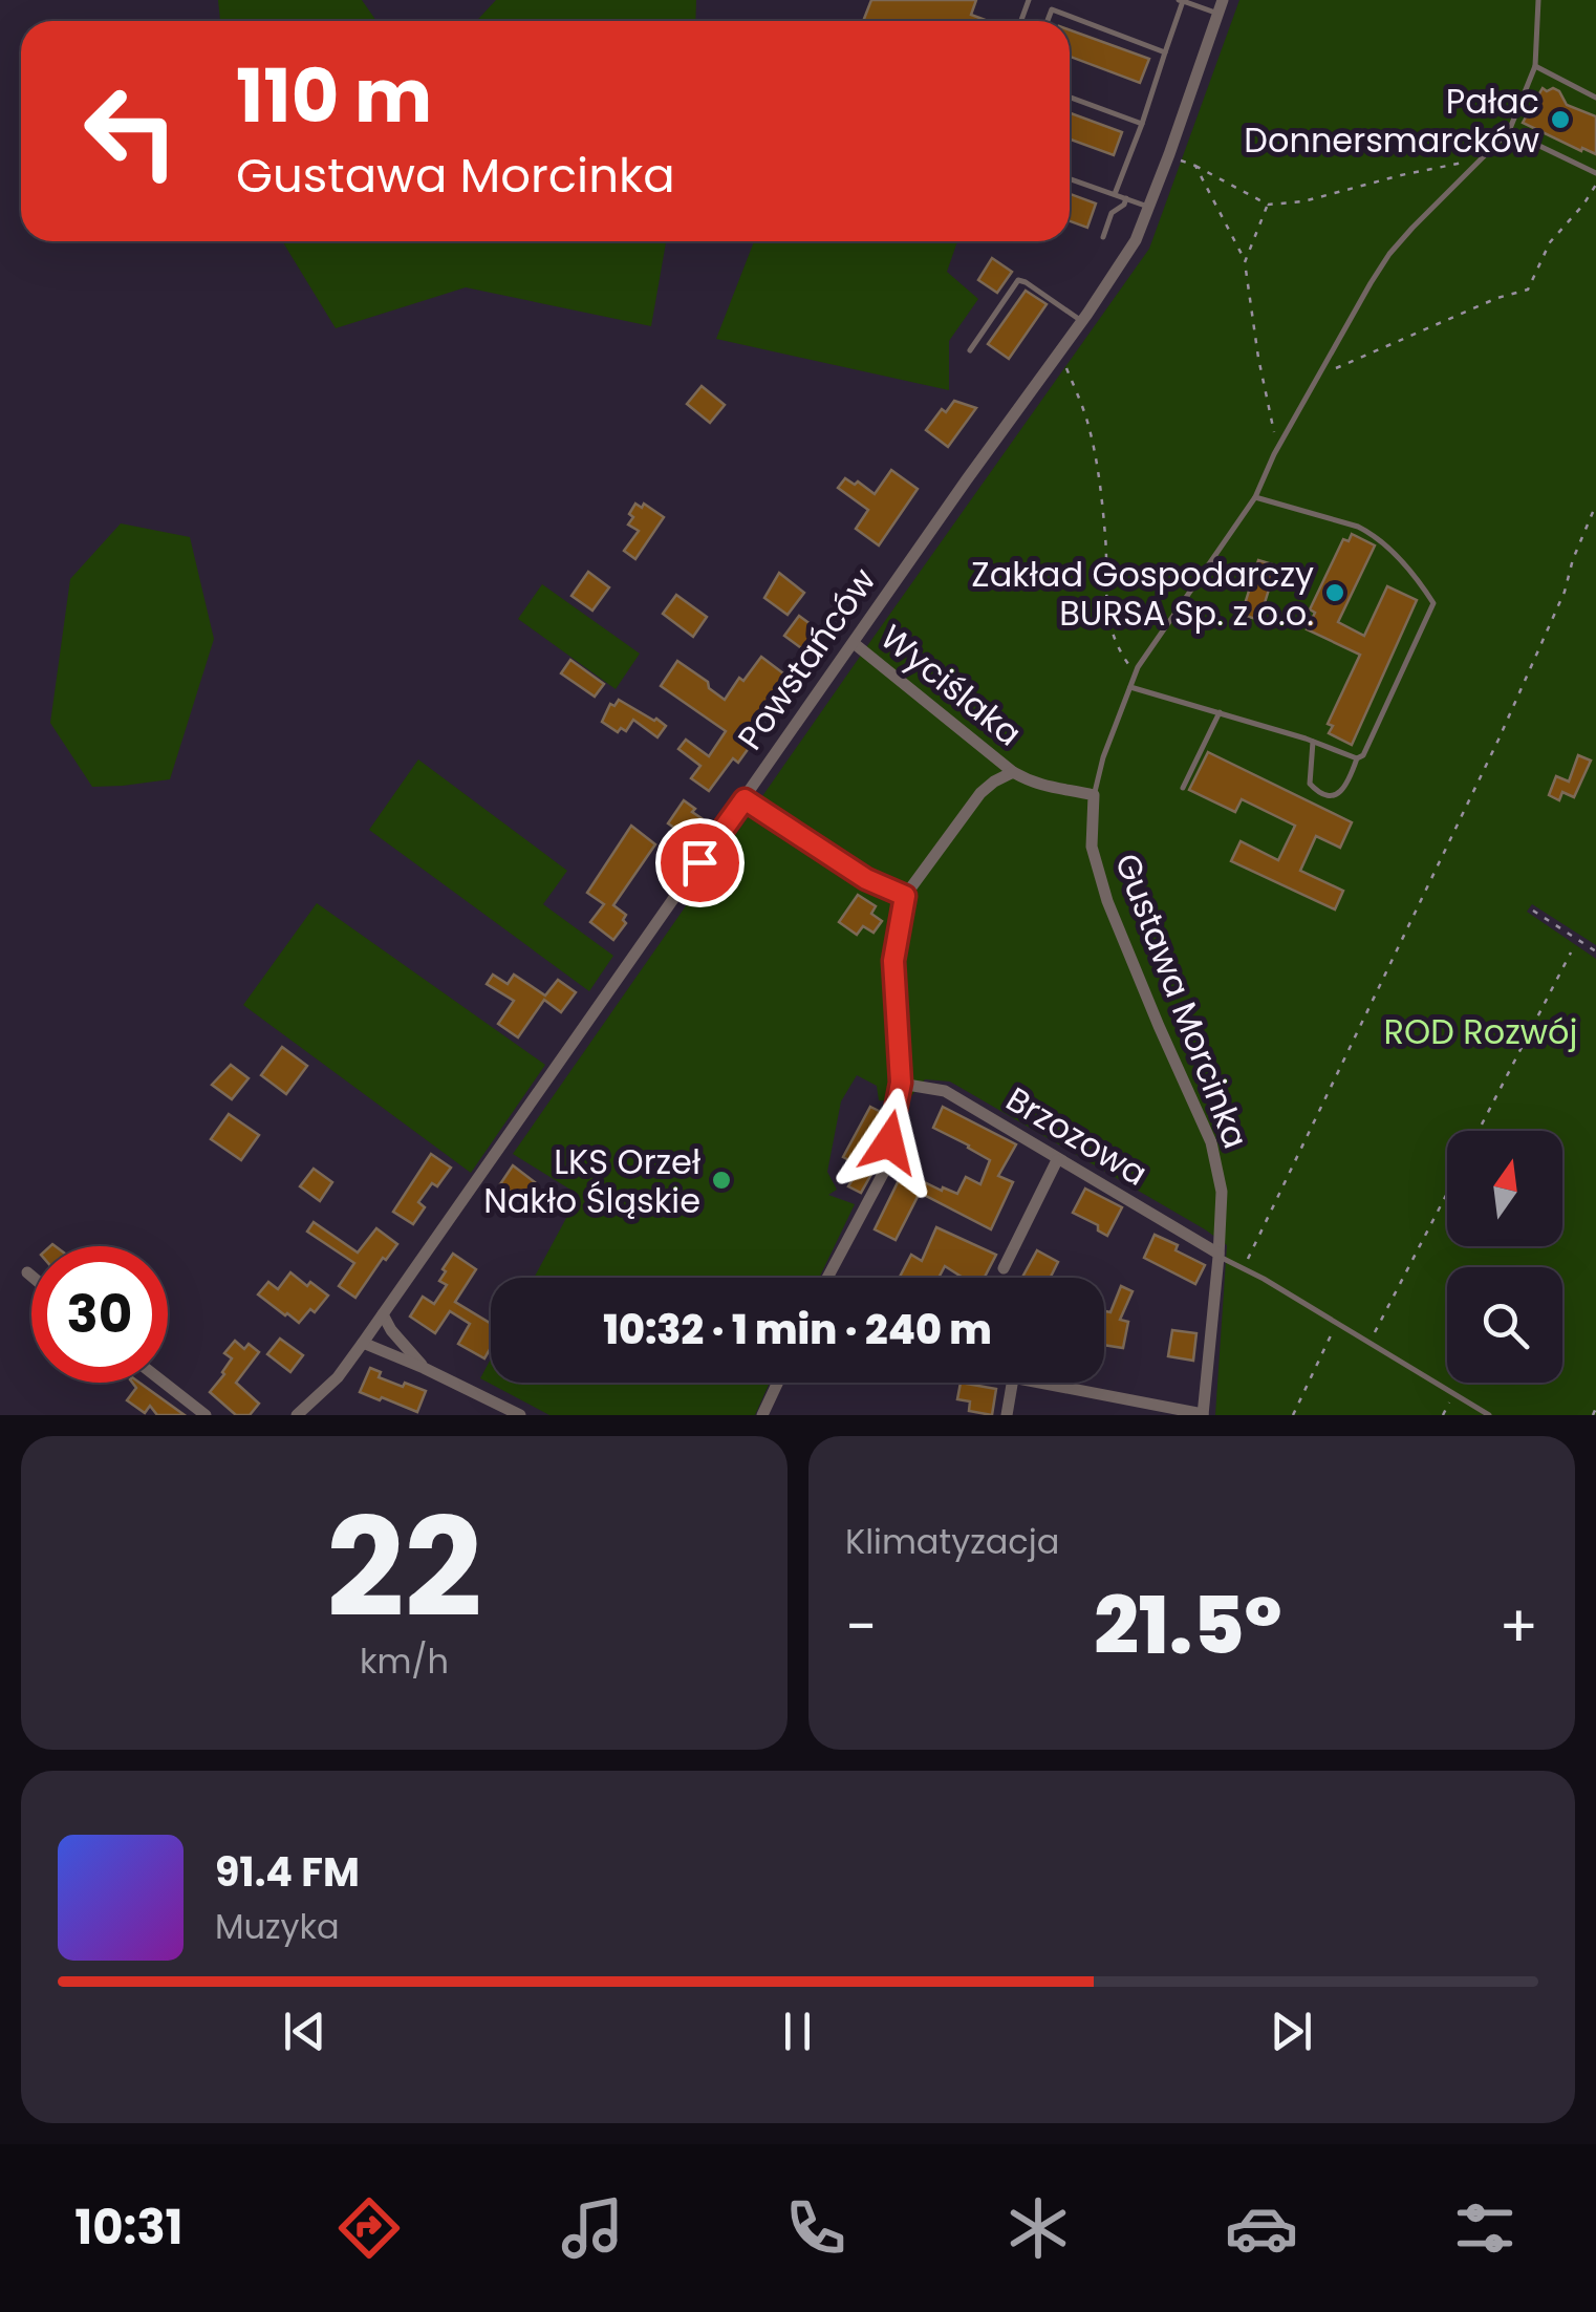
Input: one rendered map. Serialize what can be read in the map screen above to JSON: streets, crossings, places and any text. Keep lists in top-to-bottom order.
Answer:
{
  "streets": {
    "street": [
      "Powstańców",
      "Wyciślaka",
      "Gustawa Morcinka",
      "Brzozowa"
    ]
  },
  "crossings": [
    ["Powstańców", "Wyciślaka"],
    ["Gustawa Morcinka", "Brzozowa"]
  ],
  "parks": ["ROD Rozwój"],
  "places": ["Pałac Donnersmarcków", "Zakład Gospodarczy BURSA Sp. z o.o.", "LKS Orzeł Nakło Śląskie"],
  "north": "top",
  "page": {
    "turn": ["110 m", "Gustawa Morcinka"],
    "limit": "30",
    "trip": "10:32 · 1 min · 240 m",
    "tile": [
      ["22", "km/h"],
      "Klimatyzacja"
    ],
    "heat": ["−", "21.5°", "+"],
    "song": ["91.4 FM", "Muzyka"],
    "tabs": "10:31"
  }
}
